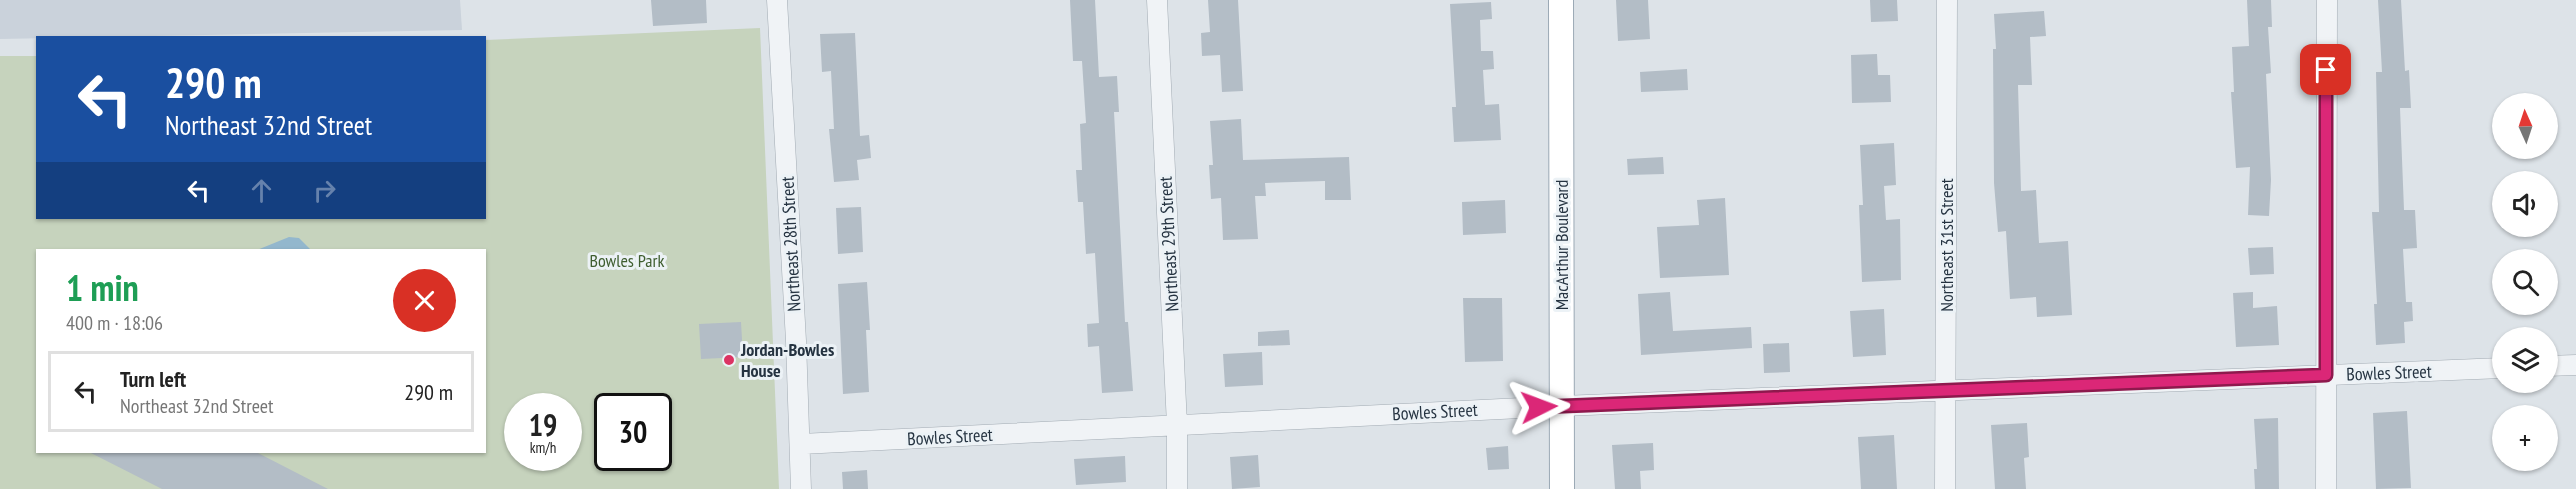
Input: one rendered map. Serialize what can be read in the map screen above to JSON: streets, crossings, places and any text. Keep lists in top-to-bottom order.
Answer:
{
  "streets": {
    "main road": ["MacArthur Boulevard"],
    "street": [
      "Northeast 28th Street",
      "Northeast 29th Street",
      "Northeast 31st Street",
      "Bowles Street"
    ]
  },
  "crossings": [
    ["Northeast 28th Street", "Bowles Street"],
    ["Northeast 29th Street", "Bowles Street"],
    ["MacArthur Boulevard", "Bowles Street"],
    ["Northeast 31st Street", "Bowles Street"]
  ],
  "parks": ["Bowles Park"],
  "places": ["Jordan-Bowles House"],
  "north": "top",
  "page": {
    "turn": ["290 m", "Northeast 32nd Street"],
    "map_buttons": "+",
    "heading": ["1 min", "400 m · 18:06"],
    "list": [
      {
        "name": "Turn left",
        "note": "Northeast 32nd Street",
        "value": "290 m"
      }
    ],
    "speed": "19 km/h",
    "limit": "30"
  }
}
